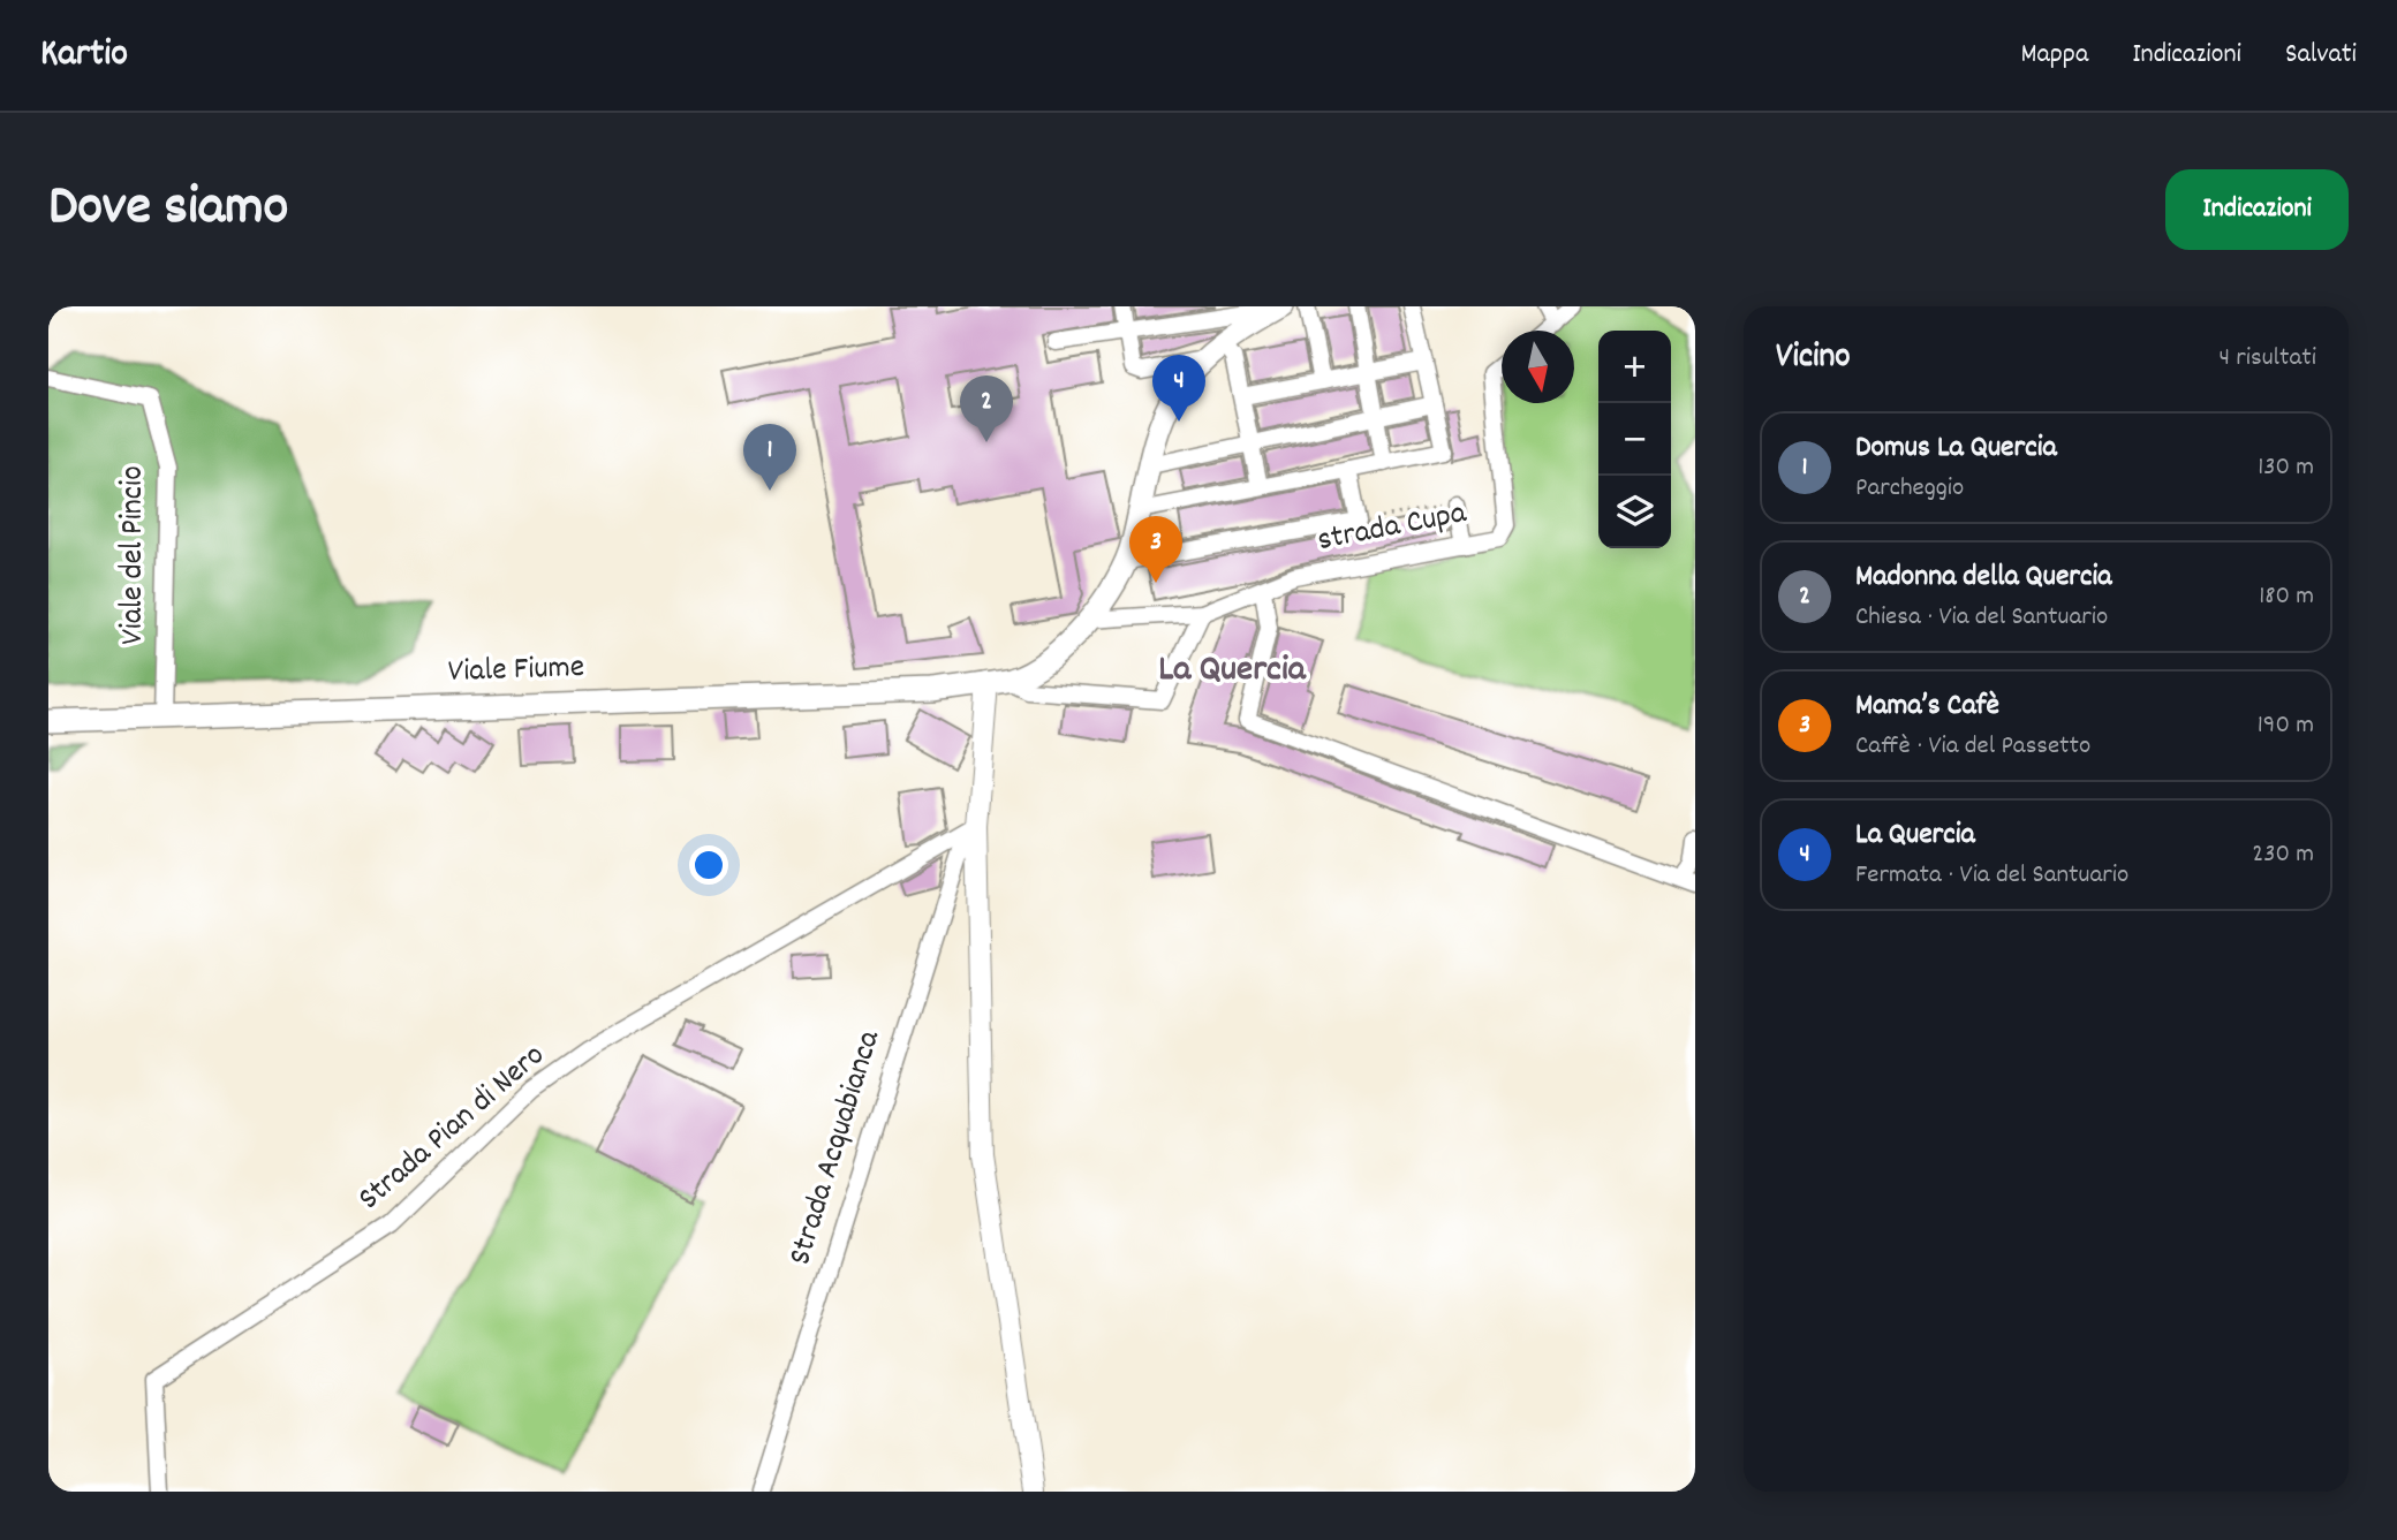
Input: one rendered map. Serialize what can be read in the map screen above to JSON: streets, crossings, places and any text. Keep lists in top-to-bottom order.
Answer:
{
  "streets": {
    "main road": ["Viale Fiume"],
    "street": [
      "strada Cupa",
      "Viale del Pincio",
      "Strada Pian di Nero",
      "Strada Acquabianca"
    ]
  },
  "crossings": [
    ["strada Cupa", "Viale Fiume"],
    ["Viale del Pincio", "Viale Fiume"],
    ["Viale Fiume", "Strada Acquabianca"],
    ["Strada Pian di Nero", "Strada Acquabianca"]
  ],
  "districts": ["La Quercia"],
  "north": "bottom",
  "page": {
    "header": "Kartio",
    "nav": ["Mappa", "Indicazioni", "Salvati"],
    "title": "Dove siamo",
    "buttons": "Indicazioni",
    "heading": ["Vicino", "4 risultati"],
    "map_buttons": ["+", "−"],
    "pins": [
      "4",
      "2",
      "1",
      "3"
    ],
    "list": [
      {
        "mark": "1",
        "name": "Domus La Quercia",
        "note": "Parcheggio",
        "value": "130 m"
      },
      {
        "mark": "2",
        "name": "Madonna della Quercia",
        "note": "Chiesa · Via del Santuario",
        "value": "180 m"
      },
      {
        "mark": "3",
        "name": "Mama’s Cafè",
        "note": "Caffè · Via del Passetto",
        "value": "190 m"
      },
      {
        "mark": "4",
        "name": "La Quercia",
        "note": "Fermata · Via del Santuario",
        "value": "230 m"
      }
    ]
  }
}
